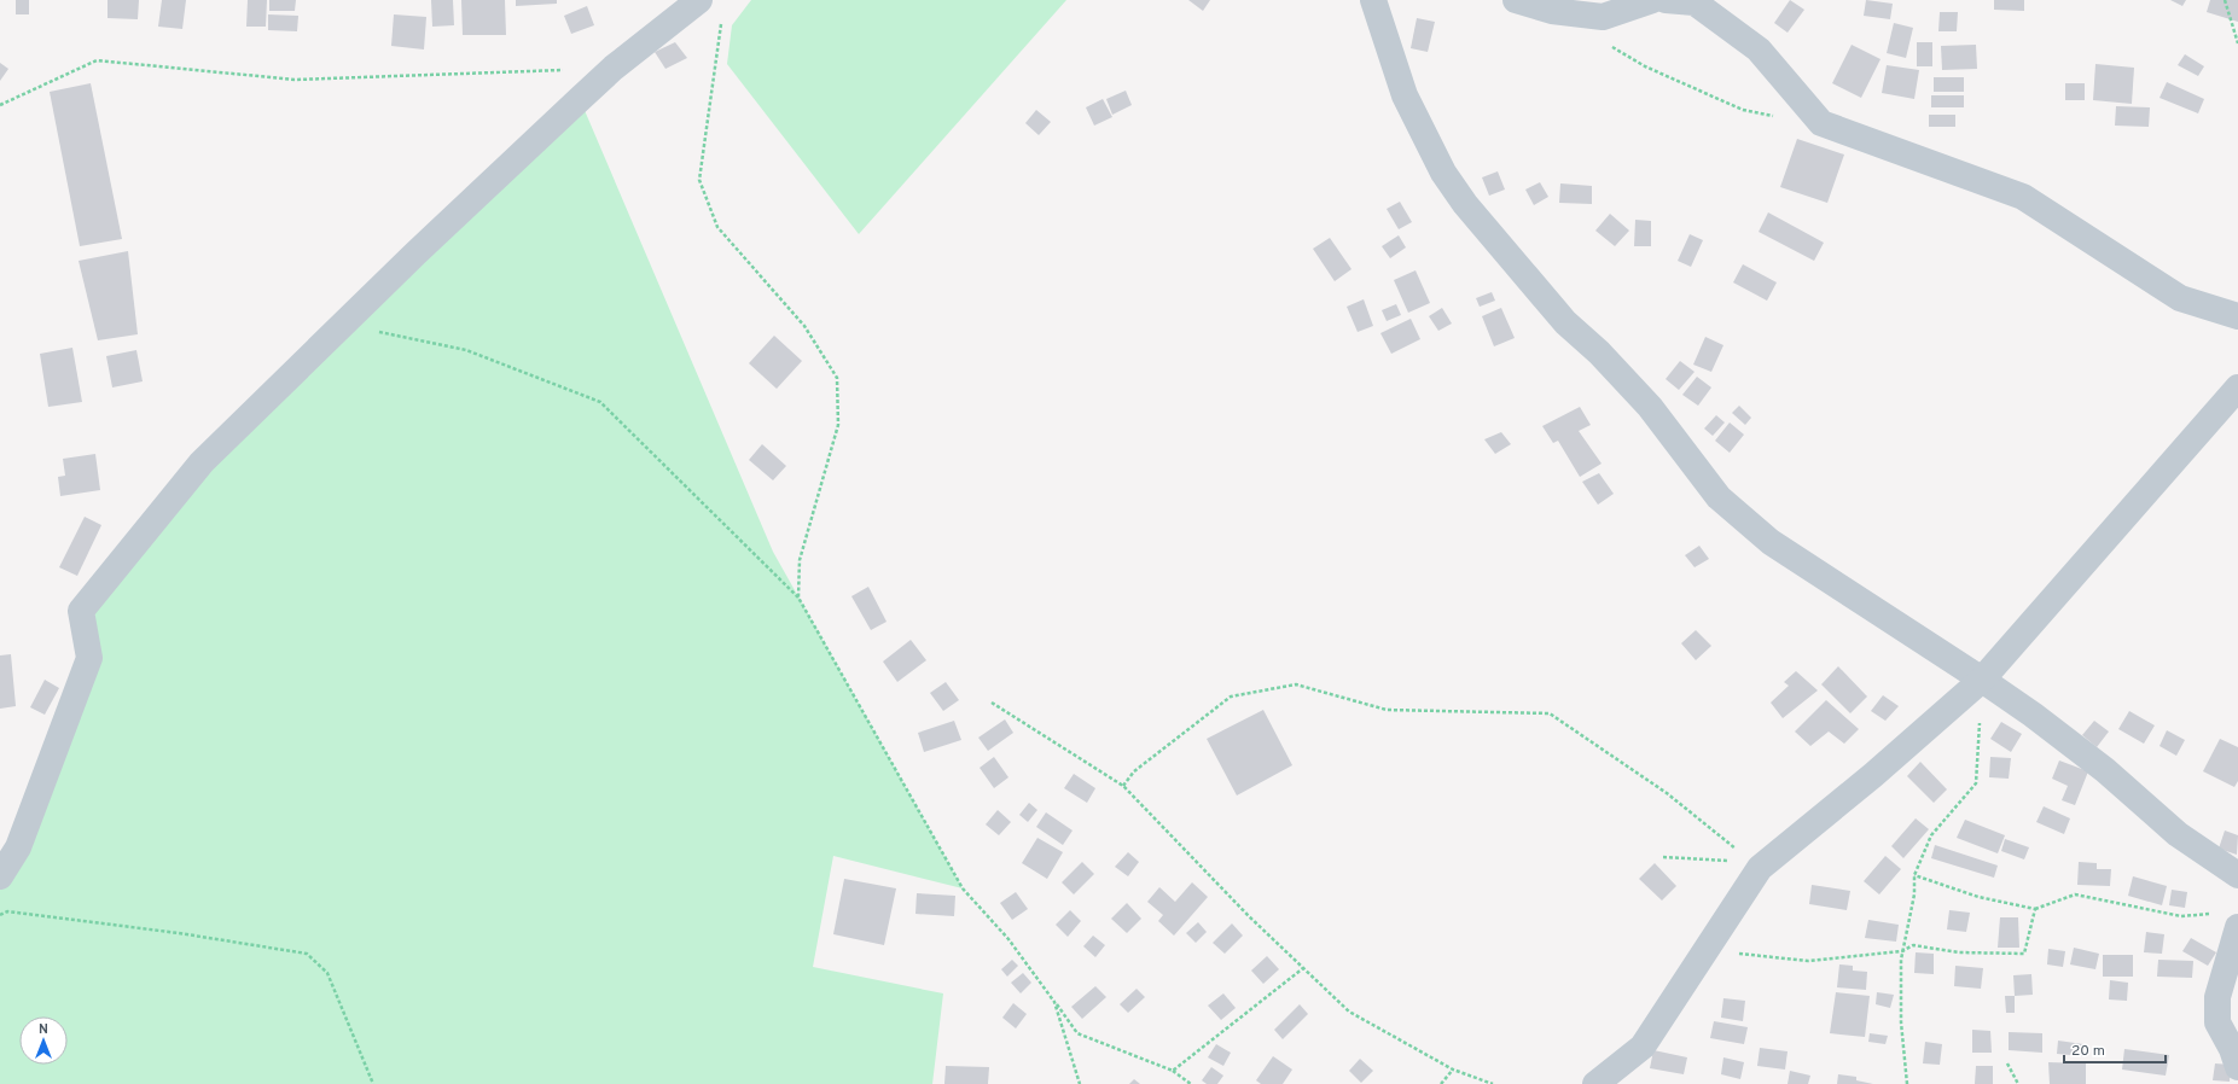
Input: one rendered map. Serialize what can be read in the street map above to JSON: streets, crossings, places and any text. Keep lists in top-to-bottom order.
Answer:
{
  "scale_bar": "20 m",
  "north": "top"
}
